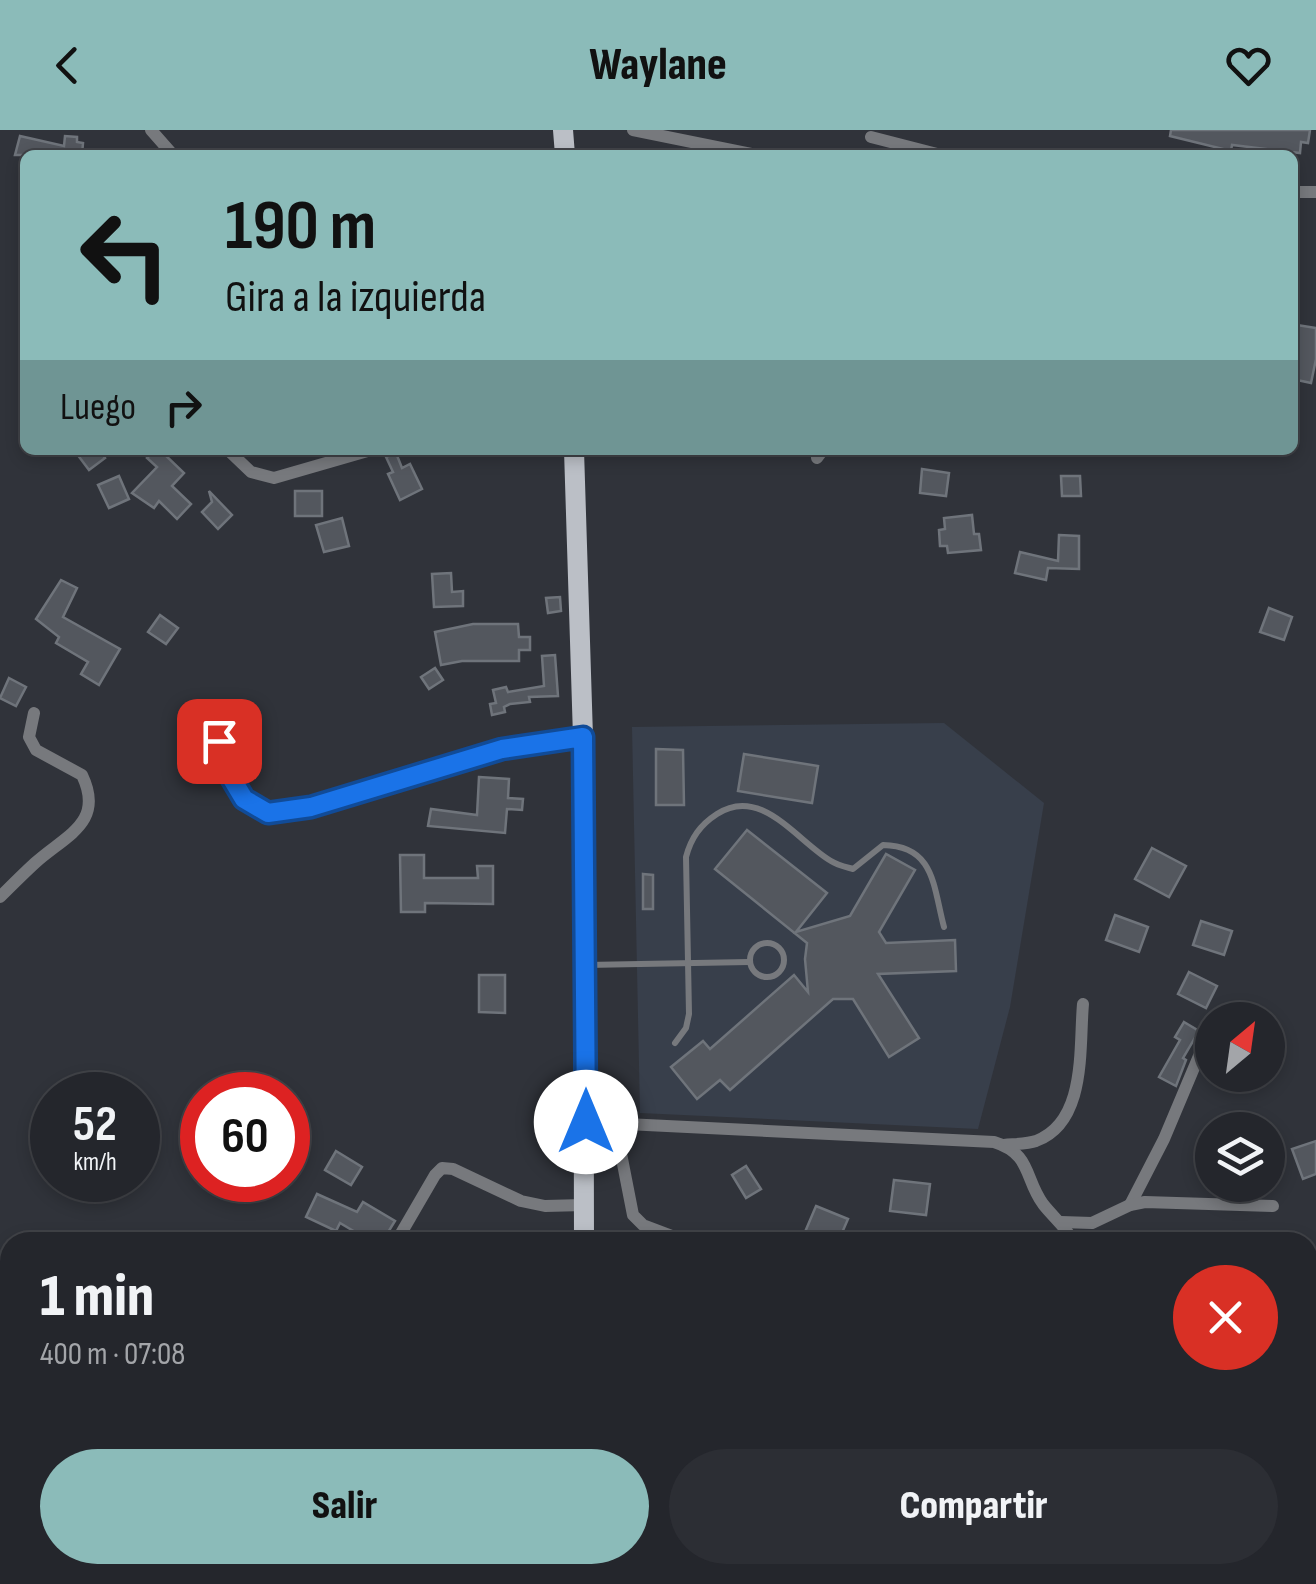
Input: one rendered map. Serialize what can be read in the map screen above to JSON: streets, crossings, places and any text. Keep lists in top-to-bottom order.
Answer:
{
  "north": "top right",
  "page": {
    "header": "Waylane",
    "turn": ["190 m", "Gira a la izquierda"],
    "then": "Luego",
    "speed": "52 km/h",
    "limit": "60",
    "heading": ["1 min", "400 m · 07:08"],
    "buttons": ["Salir", "Compartir"]
  }
}
